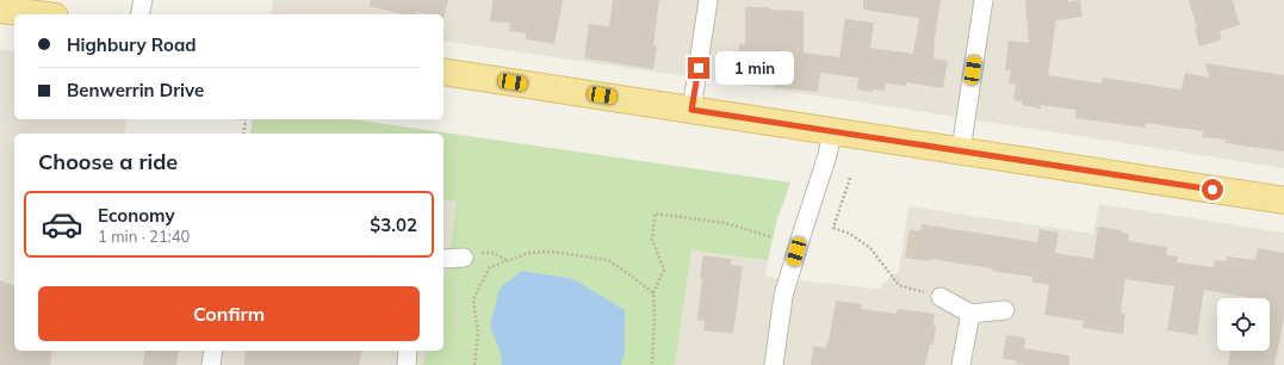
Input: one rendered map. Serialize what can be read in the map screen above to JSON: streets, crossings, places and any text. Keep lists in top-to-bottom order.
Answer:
{
  "page": {
    "banner": ["Highbury Road", "Benwerrin Drive"],
    "bubble": "1 min",
    "heading": "Choose a ride",
    "list": [
      {
        "name": "Economy",
        "note": "1 min · 21:40",
        "value": "$3.02"
      }
    ],
    "buttons": "Confirm"
  }
}
